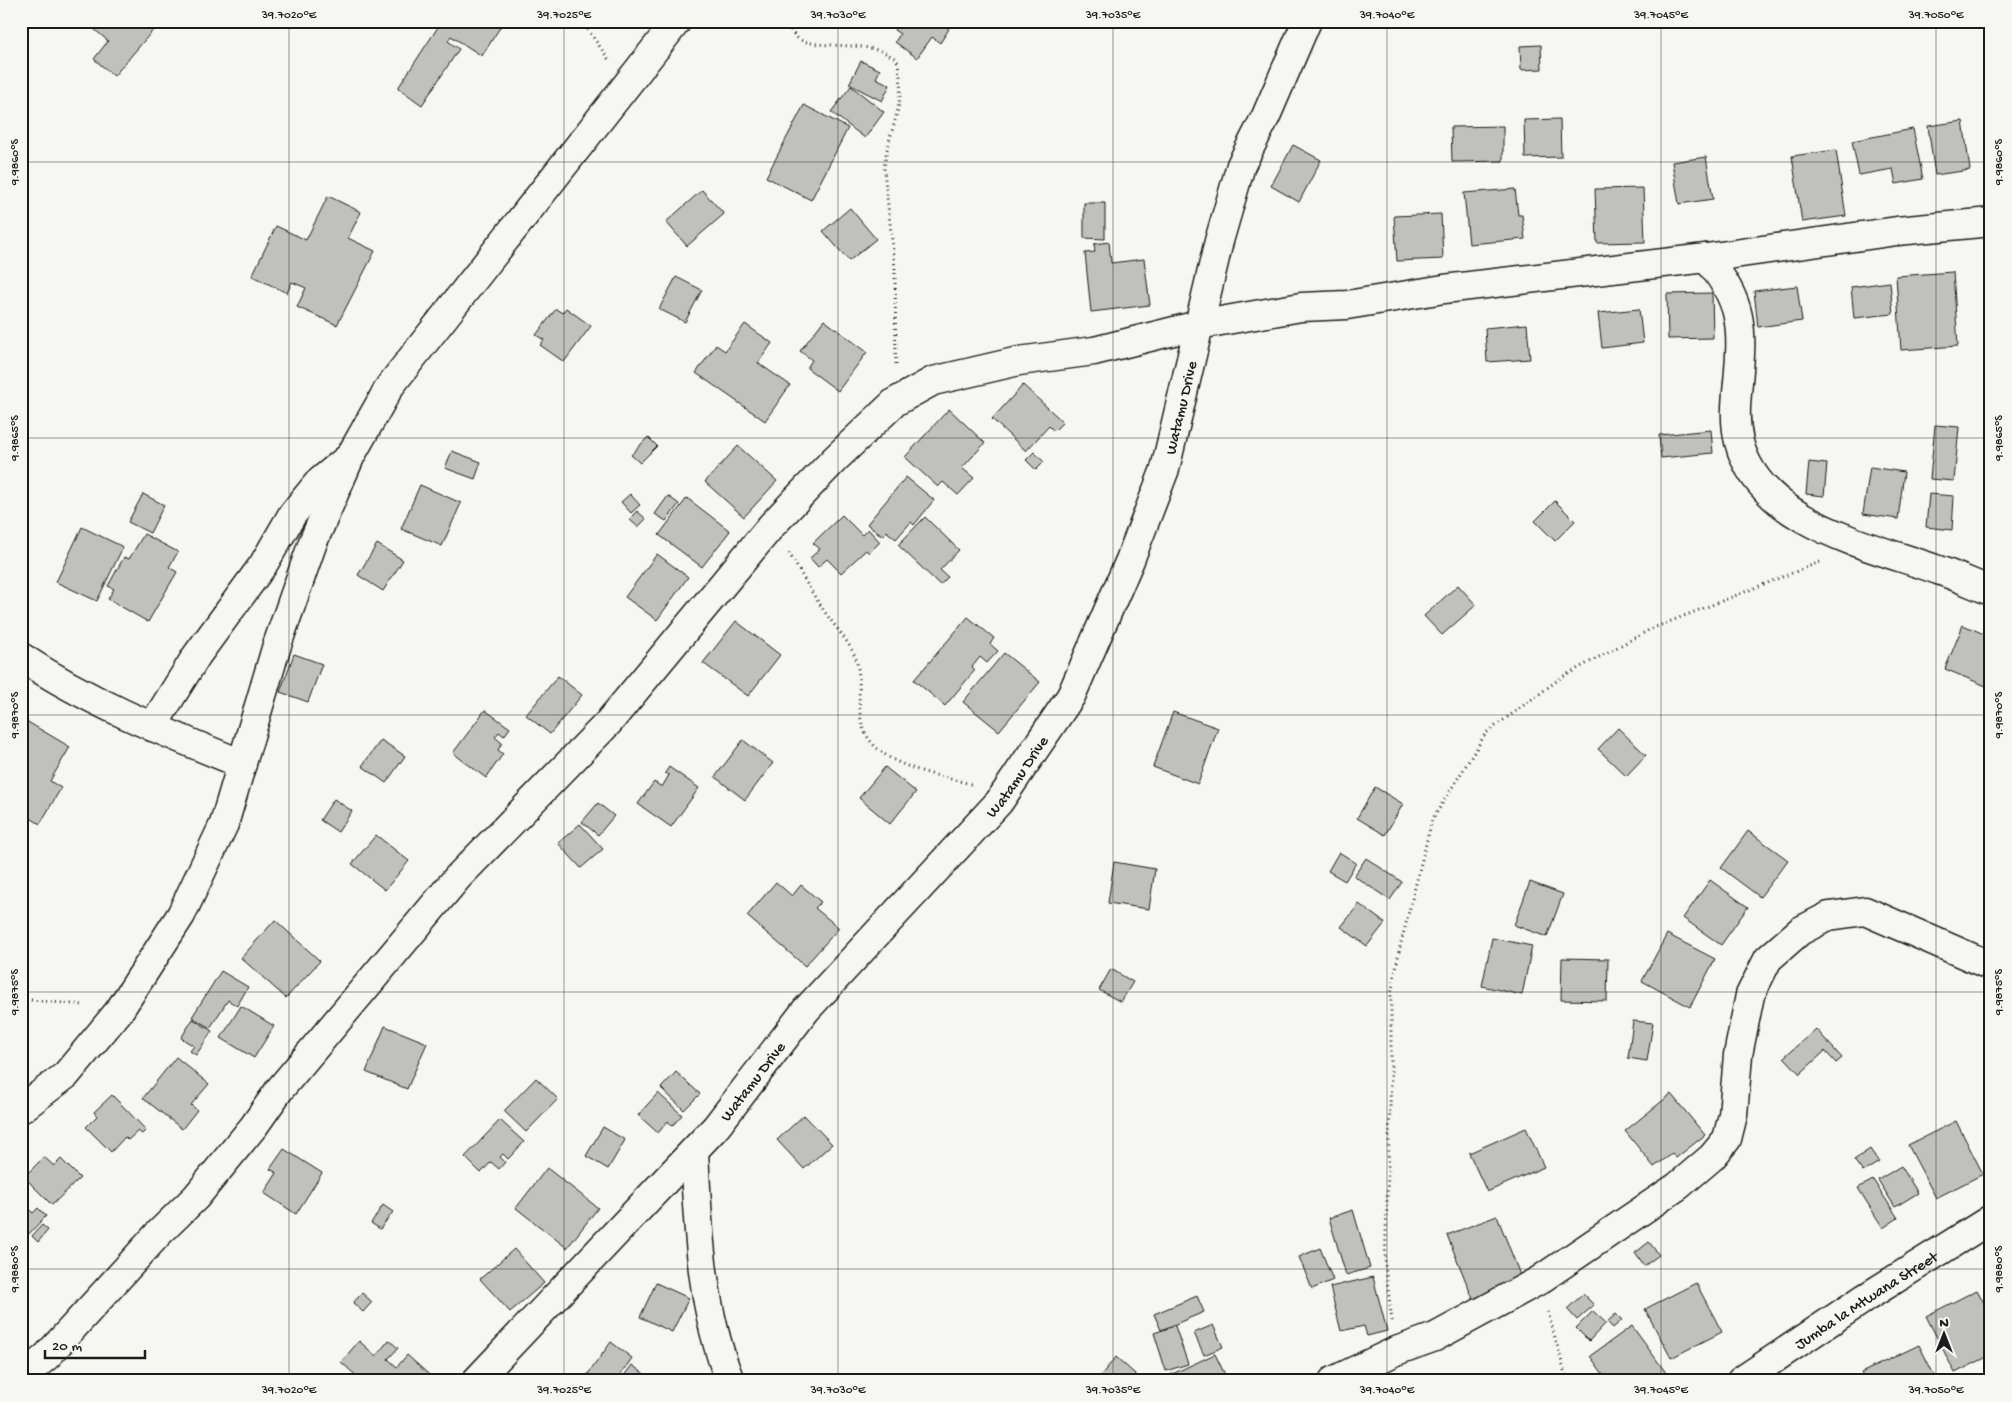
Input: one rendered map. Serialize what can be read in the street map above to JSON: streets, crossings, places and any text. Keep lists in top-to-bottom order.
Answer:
{
  "streets": {
    "street": ["Watamu Drive", "Jumba la Mtwana Street"]
  },
  "scale_bar": "20 m",
  "north": "top",
  "coordinates": [
    "39.7020°E",
    "39.7025°E",
    "39.7030°E",
    "39.7035°E",
    "39.7040°E",
    "39.7045°E",
    "39.7050°E",
    "9.9860°S",
    "9.9865°S",
    "9.9870°S",
    "9.9875°S",
    "9.9880°S"
  ]
}
